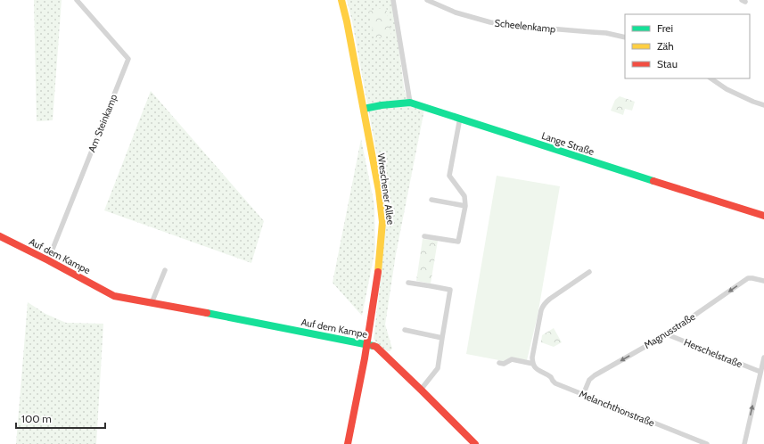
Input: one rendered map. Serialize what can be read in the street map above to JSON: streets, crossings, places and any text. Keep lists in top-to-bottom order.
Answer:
{
  "streets": {
    "street": [
      "Scheelenkamp",
      "Am Steinkamp",
      "Lange Straße",
      "Wreschener Allee",
      "Auf dem Kampe",
      "Magnusstraße",
      "Herschelstraße",
      "Melanchthonstraße"
    ]
  },
  "crossings": [
    ["Am Steinkamp", "Auf dem Kampe"],
    ["Lange Straße", "Wreschener Allee"],
    ["Wreschener Allee", "Auf dem Kampe"],
    ["Magnusstraße", "Herschelstraße"],
    ["Magnusstraße", "Melanchthonstraße"]
  ],
  "one_way": ["Magnusstraße"],
  "legend": ["Frei", "Zäh", "Stau"],
  "scale_bar": "100 m"
}
